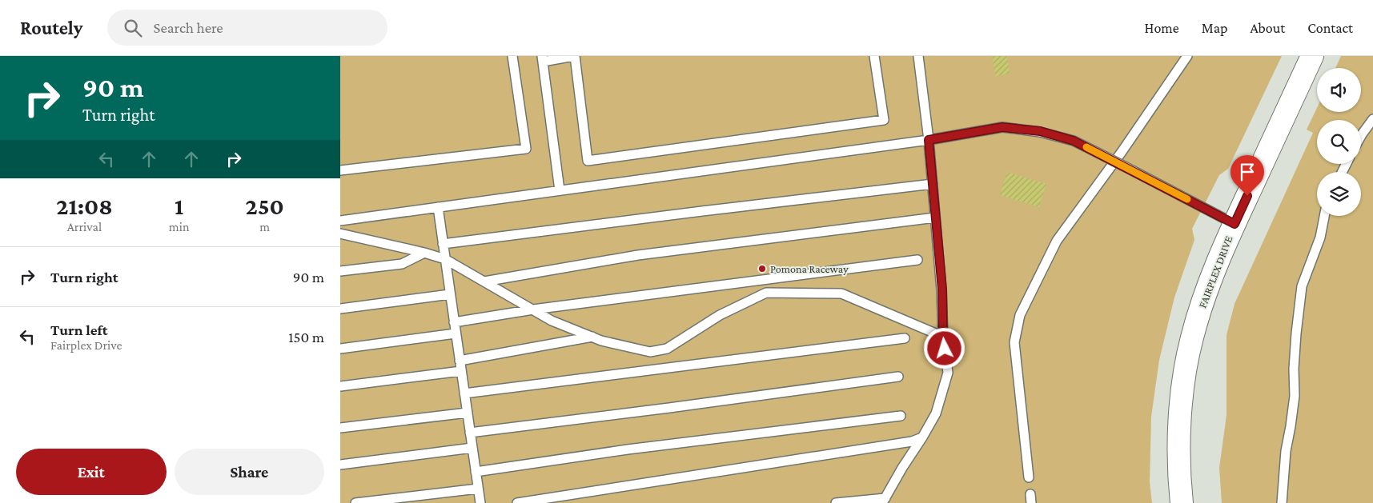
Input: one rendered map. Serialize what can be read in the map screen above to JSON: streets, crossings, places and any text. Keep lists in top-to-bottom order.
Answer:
{
  "streets": {
    "street": ["FAIRPLEX DRIVE"]
  },
  "places": ["Pomona Raceway"],
  "page": {
    "header": "Routely",
    "search": "Search here",
    "nav": [
      "Home",
      "Map",
      "About",
      "Contact"
    ],
    "turn": ["90 m", "Turn right"],
    "eta": [
      "21:08",
      "Arrival",
      "1",
      "min",
      "250",
      "m"
    ],
    "list": [
      {
        "name": "Turn right",
        "value": "90 m"
      },
      {
        "name": "Turn left",
        "note": "Fairplex Drive",
        "value": "150 m"
      }
    ],
    "buttons": ["Exit", "Share"]
  }
}
